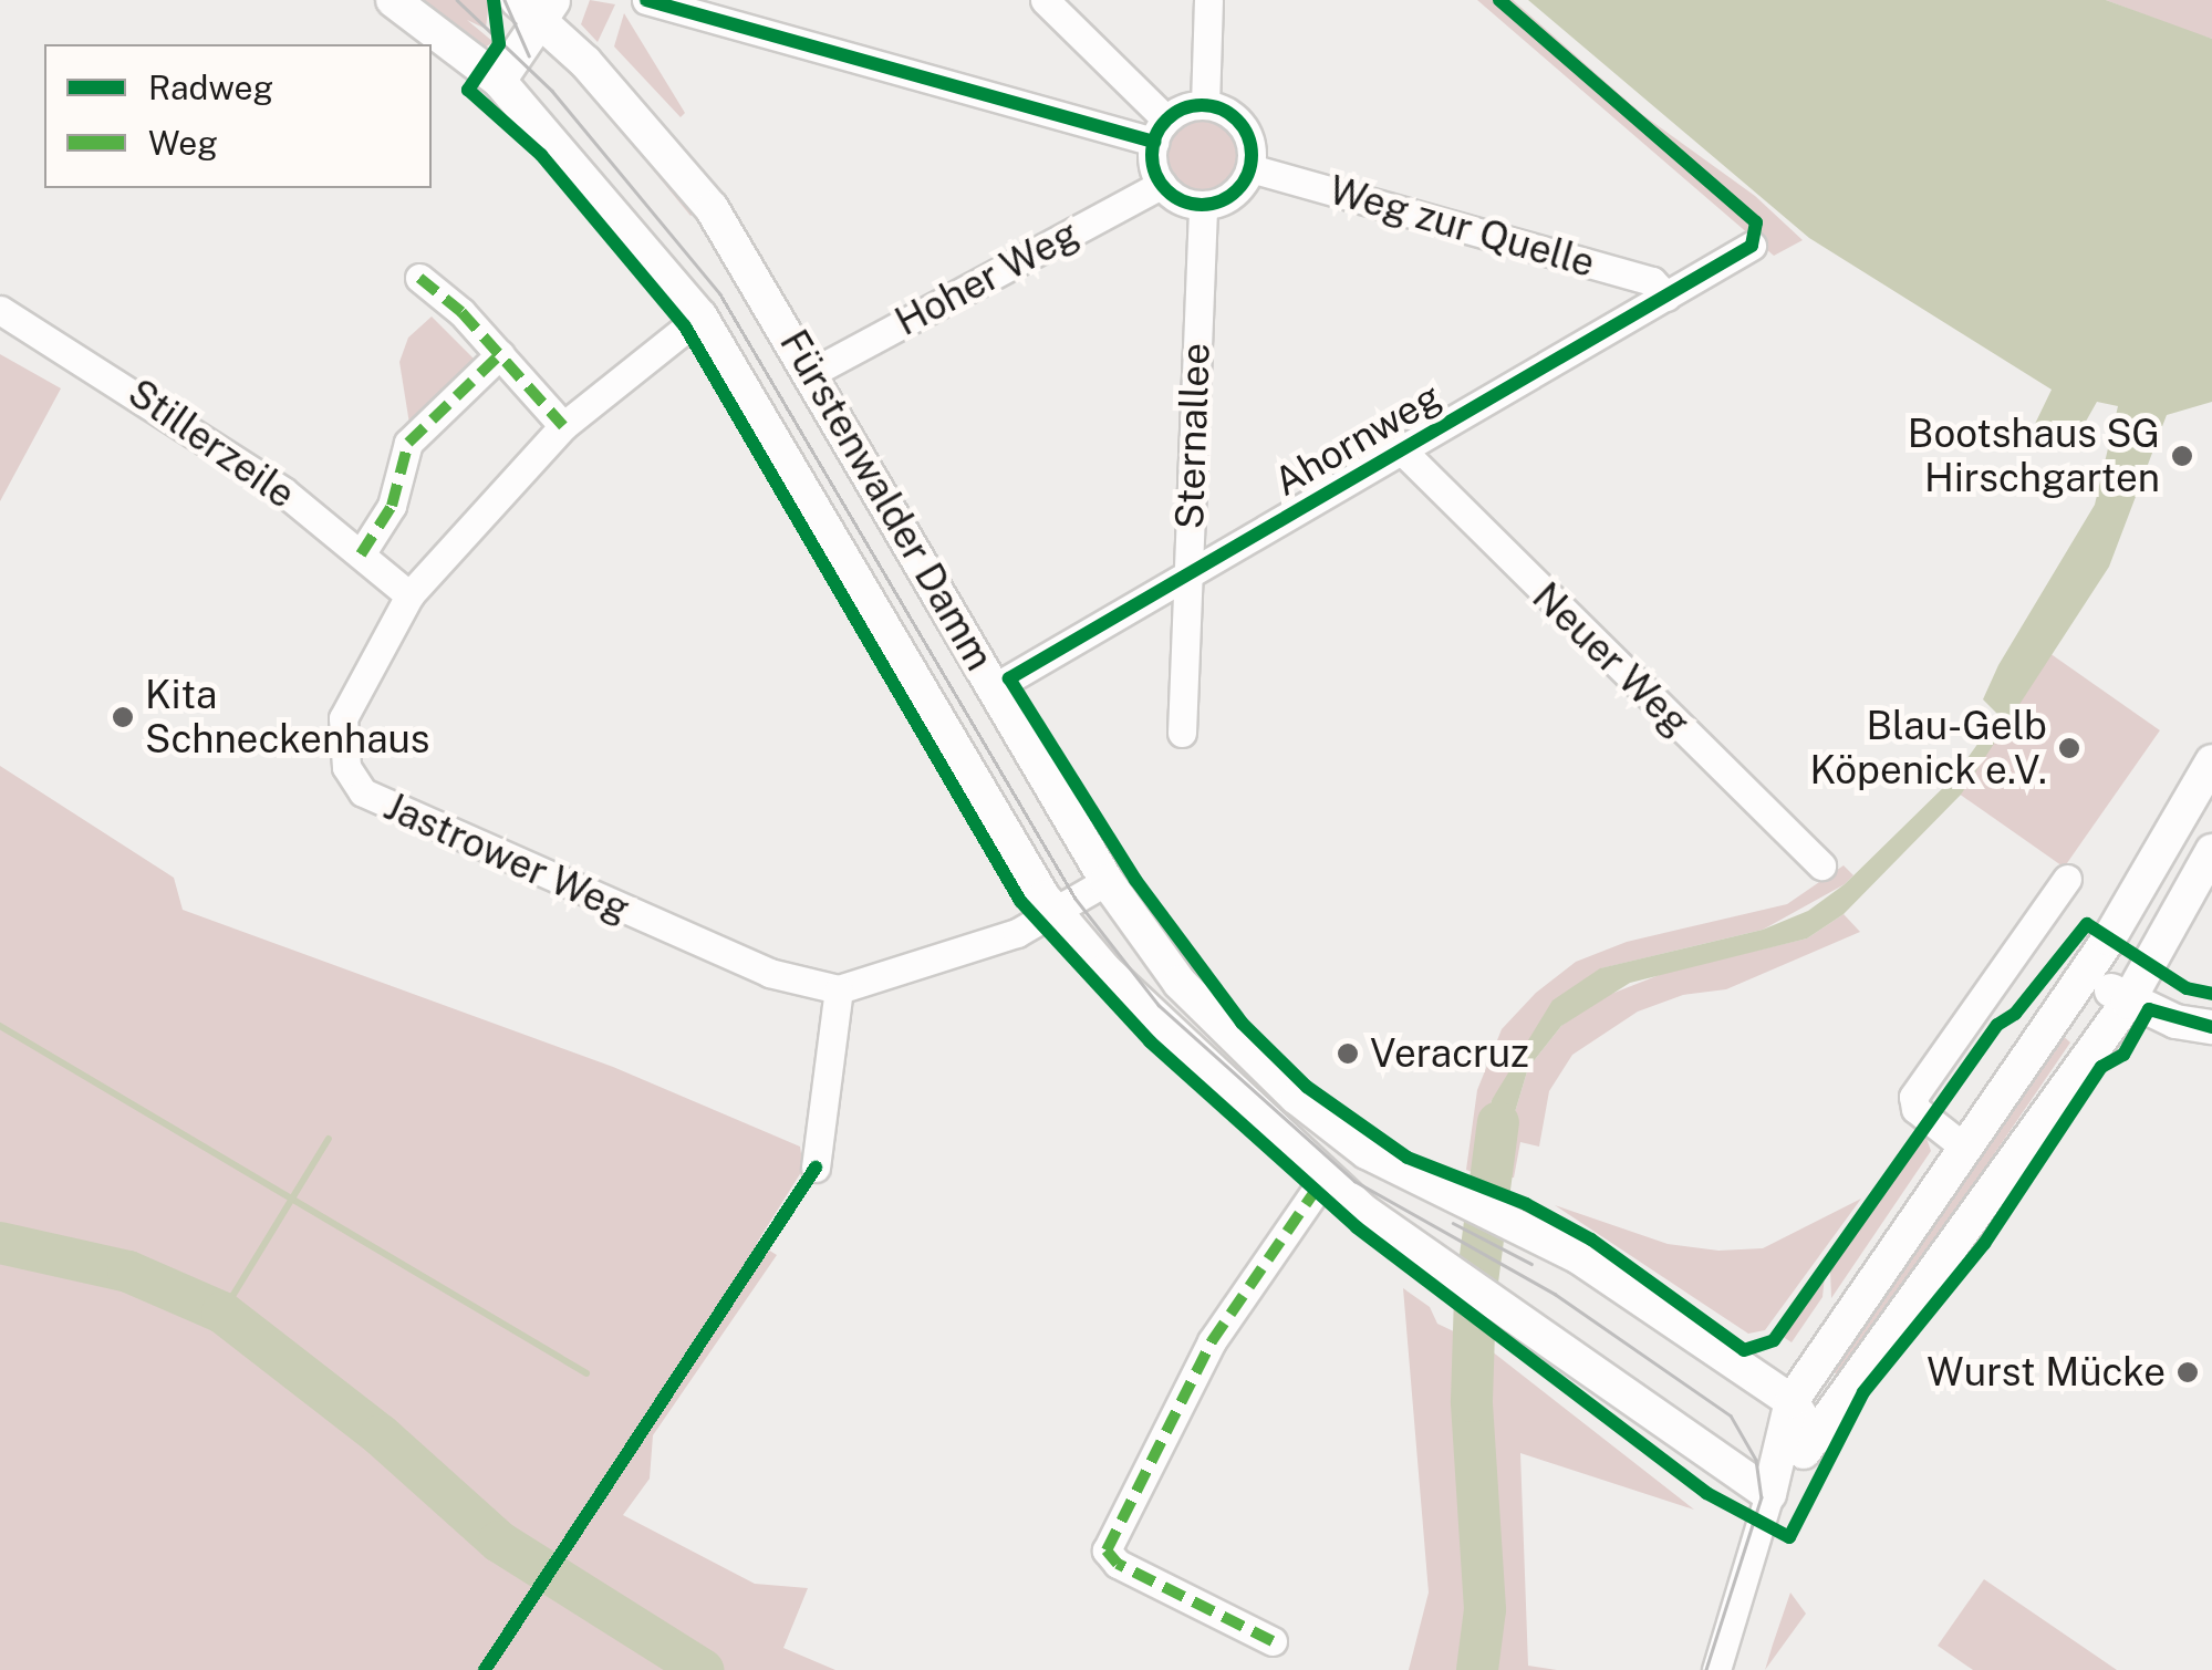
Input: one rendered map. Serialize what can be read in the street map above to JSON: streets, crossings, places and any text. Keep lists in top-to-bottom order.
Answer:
{
  "streets": {
    "main road": ["Fürstenwalder Damm"],
    "street": [
      "Weg zur Quelle",
      "Hoher Weg",
      "Sternallee",
      "Ahornweg",
      "Stillerzeile",
      "Neuer Weg",
      "Jastrower Weg"
    ]
  },
  "crossings": [
    ["Weg zur Quelle", "Hoher Weg"],
    ["Weg zur Quelle", "Sternallee"],
    ["Weg zur Quelle", "Ahornweg"],
    ["Hoher Weg", "Sternallee"],
    ["Hoher Weg", "Fürstenwalder Damm"],
    ["Sternallee", "Ahornweg"],
    ["Ahornweg", "Fürstenwalder Damm"],
    ["Ahornweg", "Neuer Weg"],
    ["Stillerzeile", "Jastrower Weg"],
    ["Fürstenwalder Damm", "Jastrower Weg"]
  ],
  "places": [
    "Bootshaus SG Hirschgarten",
    "Kita Schneckenhaus",
    "Blau-Gelb Köpenick e.V.",
    "Veracruz",
    "Wurst Mücke"
  ],
  "legend": ["Radweg", "Weg"]
}
